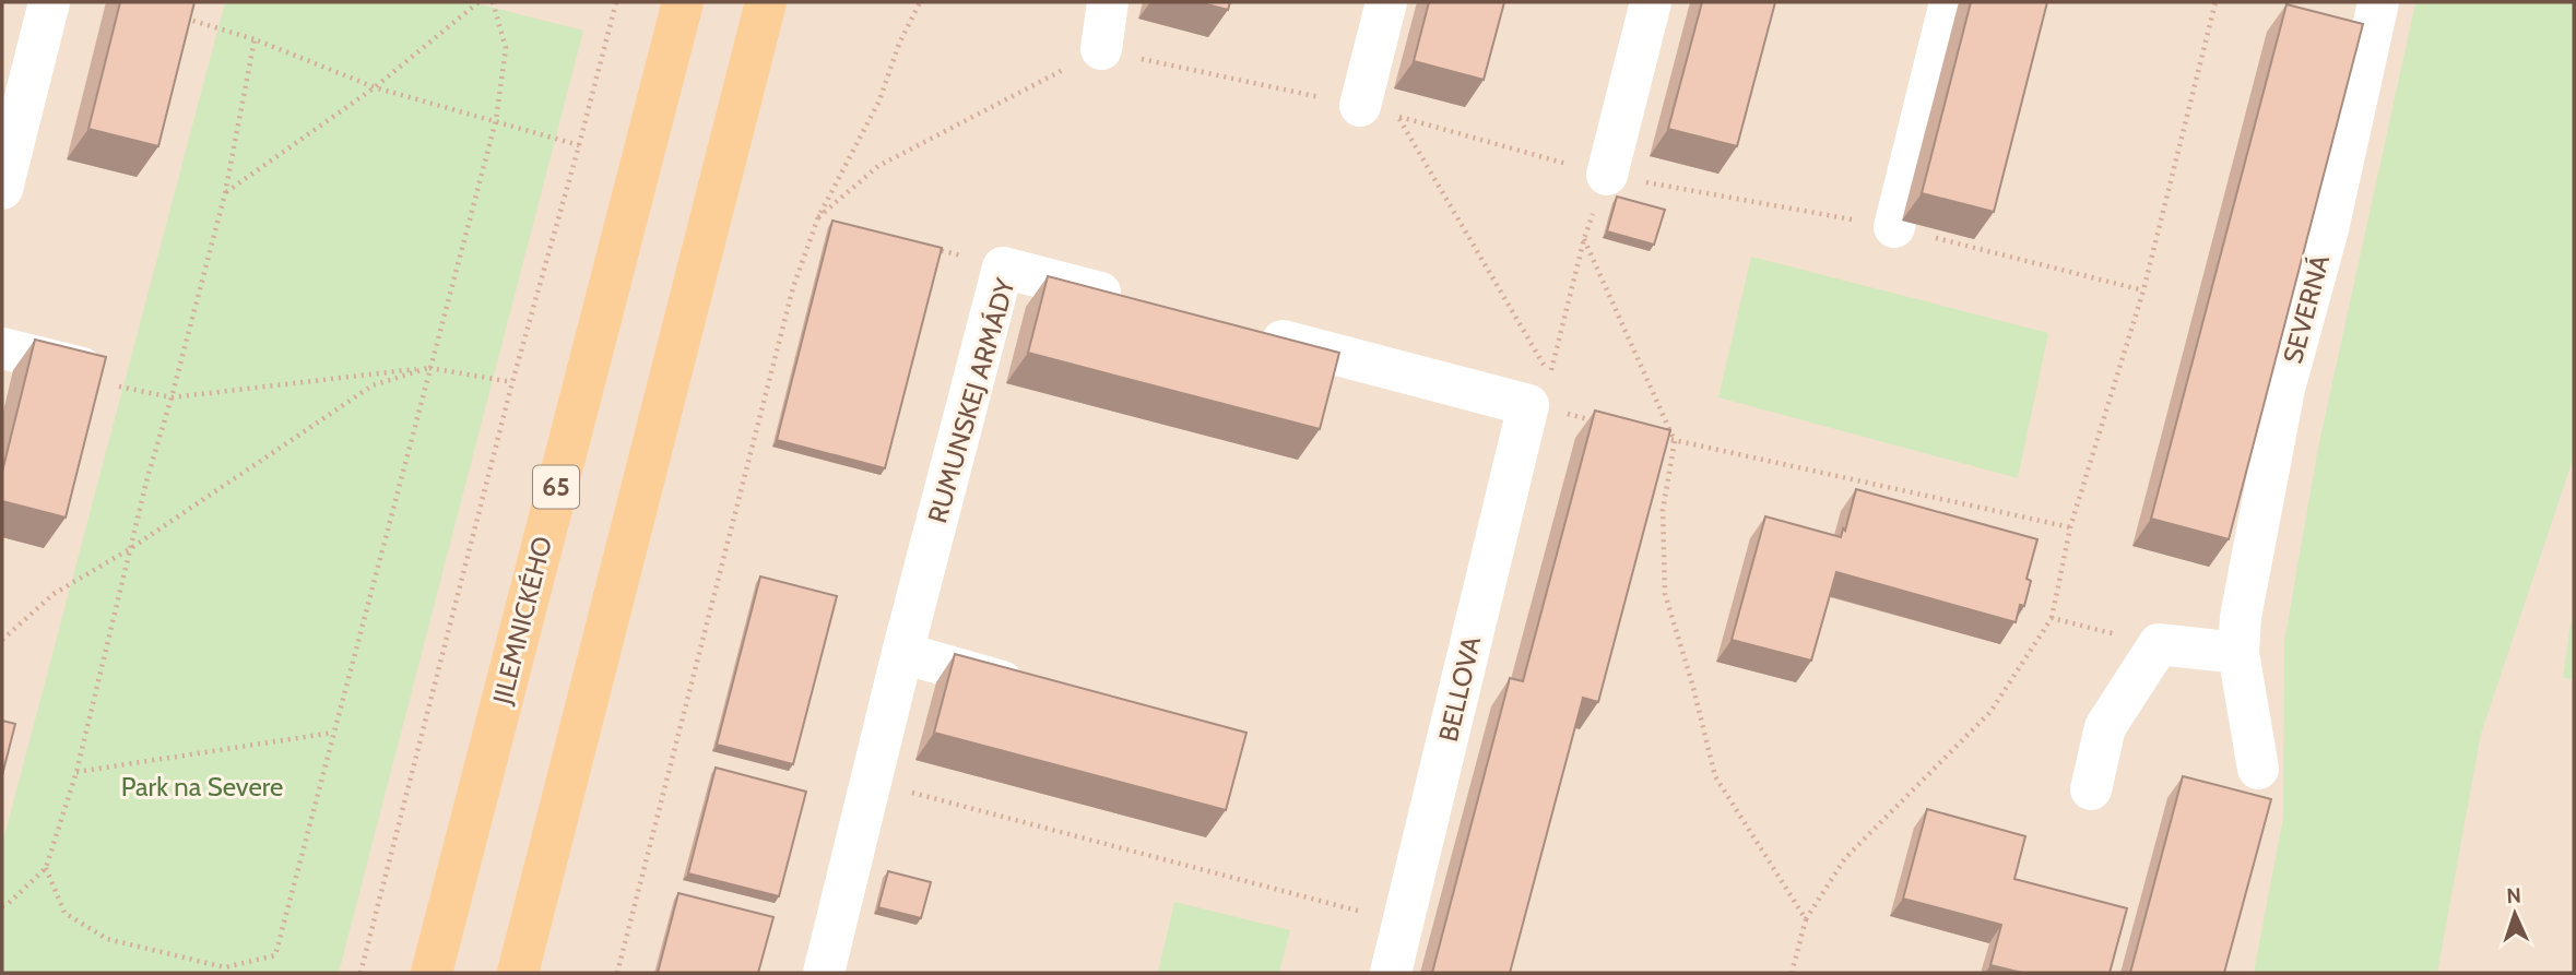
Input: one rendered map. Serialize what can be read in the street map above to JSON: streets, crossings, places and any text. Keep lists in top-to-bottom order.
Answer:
{
  "streets": {
    "main road": ["65", "JILEMNICKÉHO"],
    "street": ["SEVERNÁ", "RUMUNSKEJ ARMÁDY", "BELLOVA"]
  },
  "parks": ["Park na Severe"],
  "north": "top"
}
